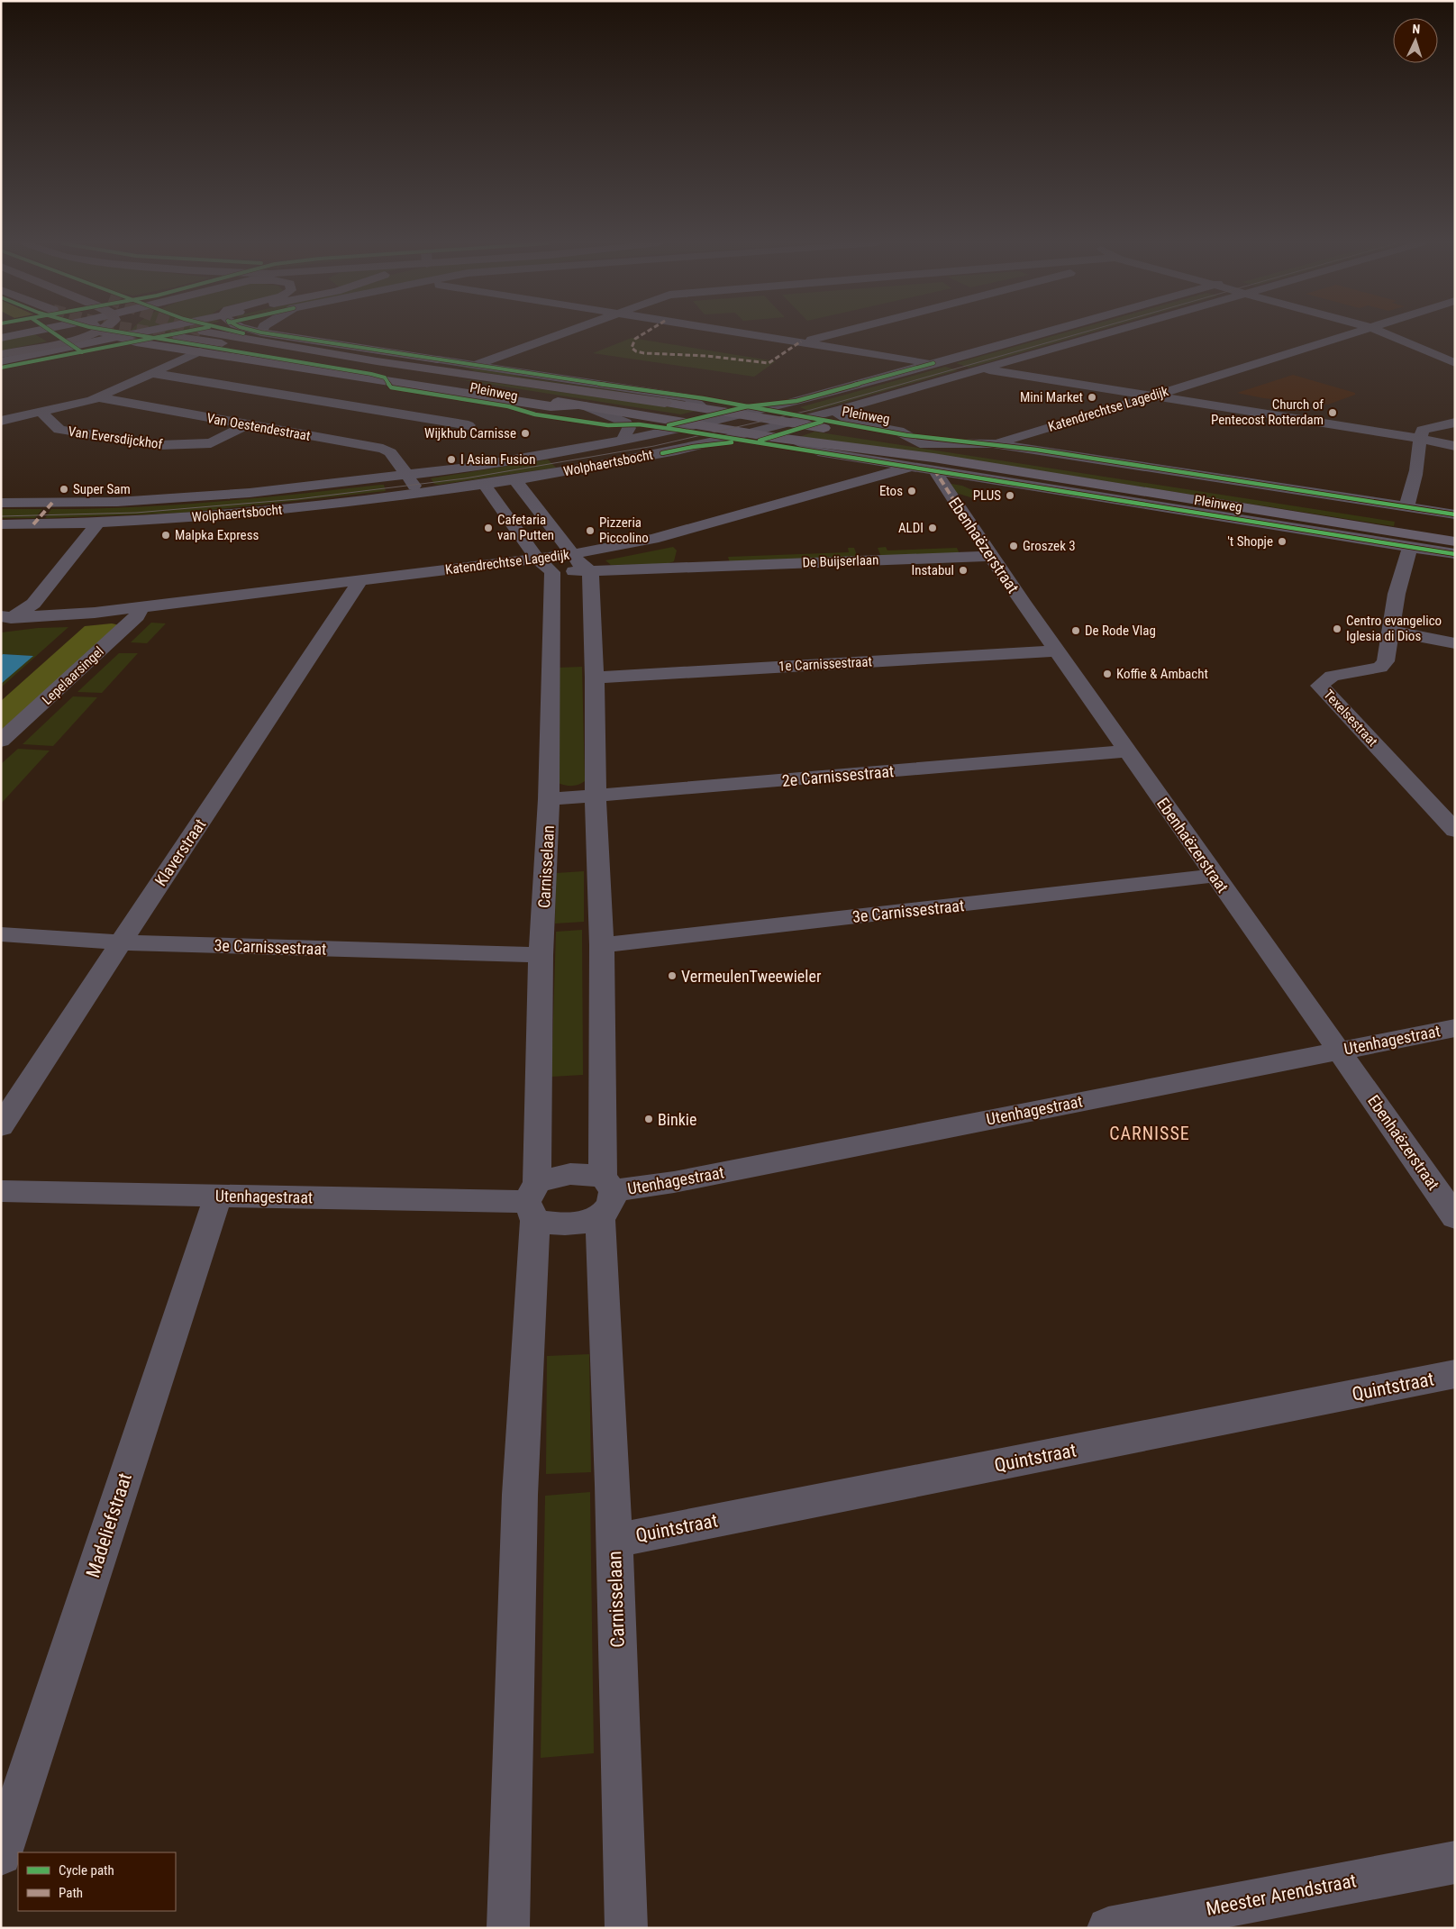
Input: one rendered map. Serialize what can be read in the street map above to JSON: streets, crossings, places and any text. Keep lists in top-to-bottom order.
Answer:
{
  "streets": {
    "highway": ["Pleinweg"],
    "street": [
      "Katendrechtse Lagedijk",
      "Van Oestendestraat",
      "Van Eversdijckhof",
      "Wolphaertsbocht",
      "Ebenhaëzerstraat",
      "De Buijserlaan",
      "1e Carnissestraat",
      "Lepelaarsingel",
      "Texelsestraat",
      "2e Carnissestraat",
      "Klaverstraat",
      "Carnisselaan",
      "3e Carnissestraat",
      "Utenhagestraat",
      "Quintstraat",
      "Madeliefstraat",
      "Meester Arendstraat"
    ]
  },
  "crossings": [
    ["Pleinweg", "Katendrechtse Lagedijk"],
    ["Pleinweg", "Wolphaertsbocht"],
    ["Pleinweg", "Ebenhaëzerstraat"],
    ["Pleinweg", "Texelsestraat"],
    ["Katendrechtse Lagedijk", "De Buijserlaan"],
    ["Katendrechtse Lagedijk", "Lepelaarsingel"],
    ["Katendrechtse Lagedijk", "Klaverstraat"],
    ["Katendrechtse Lagedijk", "Carnisselaan"],
    ["Van Oestendestraat", "Van Eversdijckhof"],
    ["Van Oestendestraat", "Wolphaertsbocht"],
    ["Ebenhaëzerstraat", "De Buijserlaan"],
    ["Ebenhaëzerstraat", "1e Carnissestraat"],
    ["Ebenhaëzerstraat", "2e Carnissestraat"],
    ["Ebenhaëzerstraat", "3e Carnissestraat"],
    ["Ebenhaëzerstraat", "Utenhagestraat"],
    ["De Buijserlaan", "Carnisselaan"],
    ["1e Carnissestraat", "Carnisselaan"],
    ["2e Carnissestraat", "Carnisselaan"],
    ["Klaverstraat", "3e Carnissestraat"],
    ["Carnisselaan", "3e Carnissestraat"],
    ["Carnisselaan", "Utenhagestraat"],
    ["Carnisselaan", "Quintstraat"],
    ["Utenhagestraat", "Madeliefstraat"]
  ],
  "districts": ["CARNISSE"],
  "places": [
    "Mini Market",
    "Church of Pentecost Rotterdam",
    "Wijkhub Carnisse",
    "I Asian Fusion",
    "Super Sam",
    "Etos",
    "PLUS",
    "Cafetaria van Putten",
    "ALDI",
    "Pizzeria Piccolino",
    "Malpka Express",
    "'t Shopje",
    "Groszek 3",
    "Instabul",
    "Centro evangelico Iglesia di Dios",
    "De Rode Vlag",
    "Koffie & Ambacht",
    "VermeulenTweewieler",
    "Binkie"
  ],
  "legend": ["Cycle path", "Path"],
  "north": "top"
}
